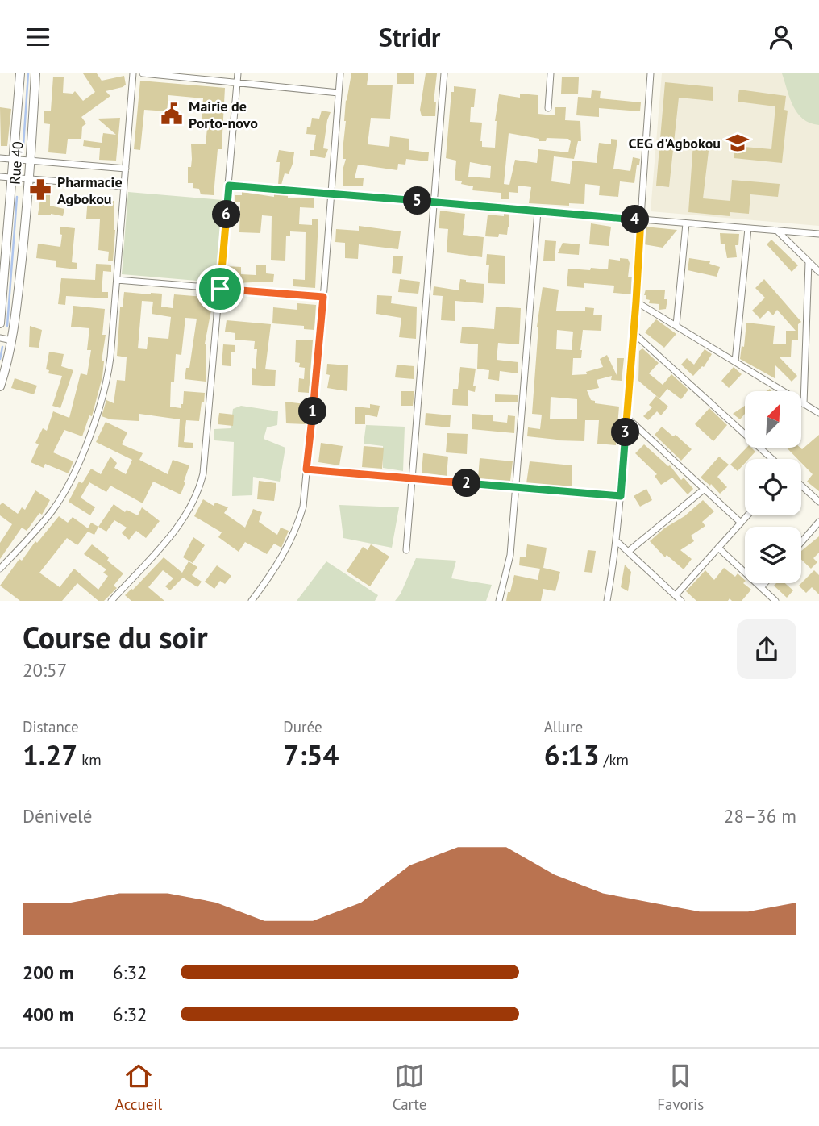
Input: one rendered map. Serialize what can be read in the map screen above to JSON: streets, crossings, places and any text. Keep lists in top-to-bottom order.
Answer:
{
  "streets": {
    "main road": ["Rue 40"]
  },
  "places": {
    "public building": ["Mairie de Porto-novo"],
    "school or university": ["CEG d'Agbokou"],
    "pharmacy": ["Pharmacie Agbokou"]
  },
  "north": "top right",
  "page": {
    "header": "Stridr",
    "pins": [
      "5",
      "6",
      "4",
      "1",
      "3",
      "2"
    ],
    "heading": ["Course du soir", "20:57"],
    "stats": [
      ["Distance", "1.27 km"],
      ["Durée", "7:54"],
      ["Allure", "6:13 /km"]
    ],
    "chart": ["Dénivelé", "28–36 m"],
    "list": [
      {
        "name": "200 m",
        "note": "6:32"
      },
      {
        "name": "400 m",
        "note": "6:32"
      }
    ],
    "tabs": ["Accueil", "Carte", "Favoris"]
  }
}
